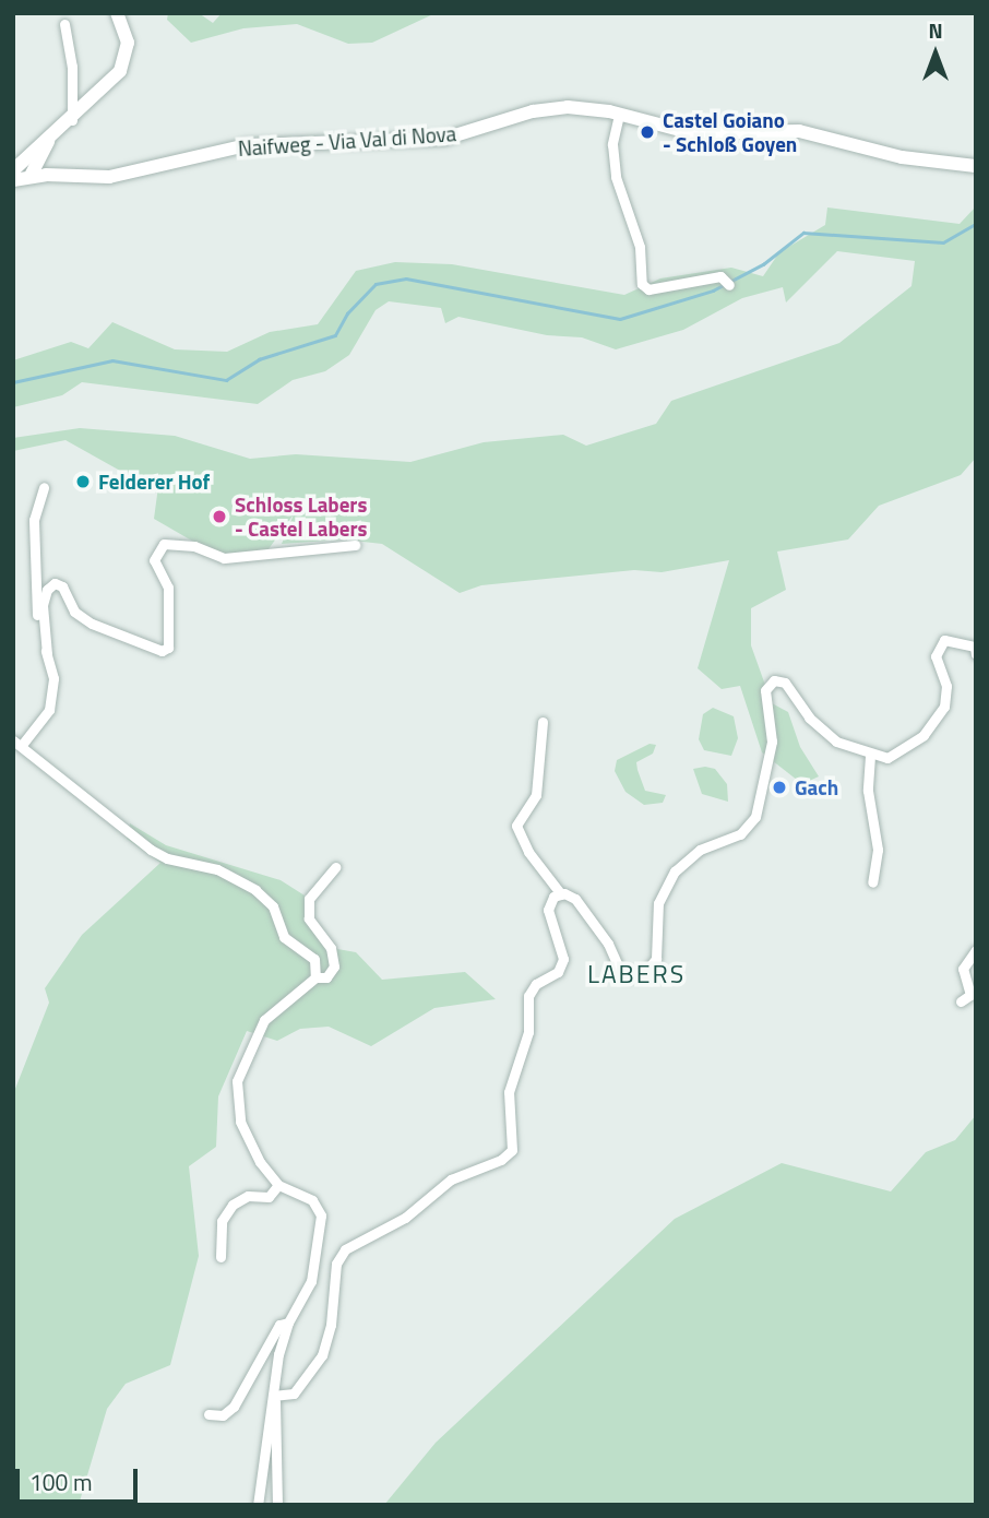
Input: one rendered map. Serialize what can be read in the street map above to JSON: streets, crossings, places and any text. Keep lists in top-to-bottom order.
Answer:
{
  "streets": {
    "main road": ["Naifweg - Via Val di Nova"]
  },
  "districts": ["LABERS"],
  "places": [
    "Castel Goiano - Schloß Goyen",
    "Felderer Hof",
    "Schloss Labers - Castel Labers",
    "Gach"
  ],
  "scale_bar": "100 m",
  "north": "top"
}
